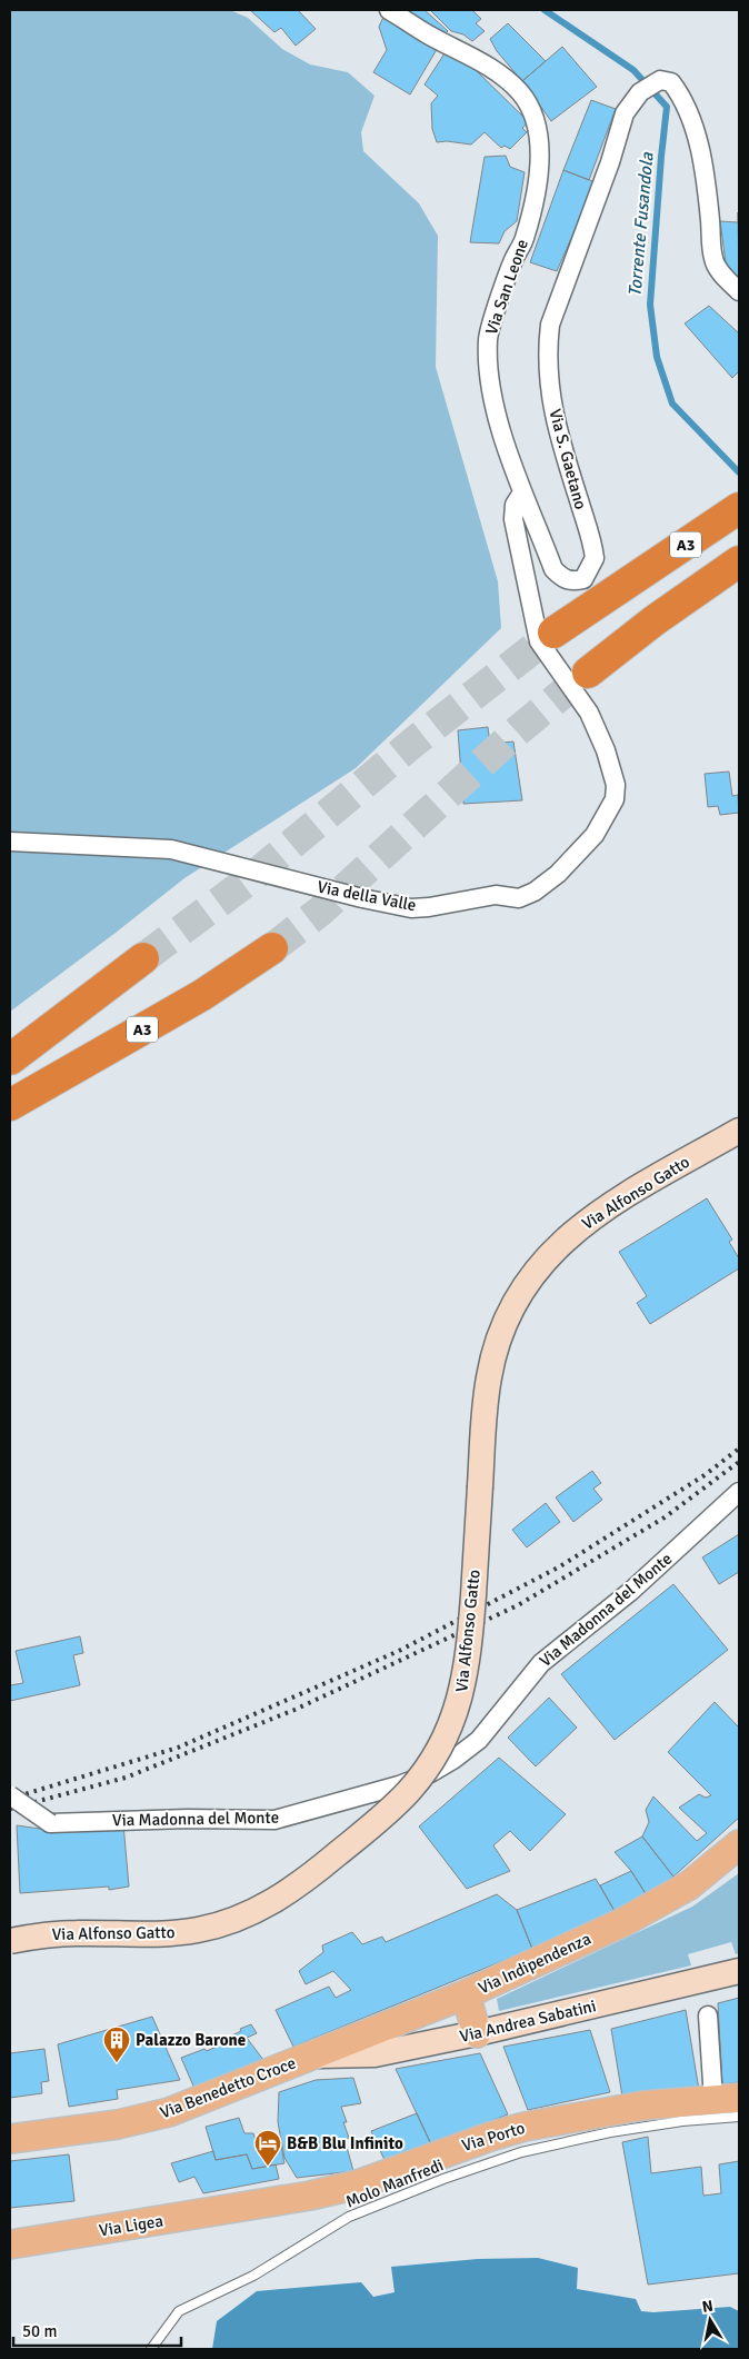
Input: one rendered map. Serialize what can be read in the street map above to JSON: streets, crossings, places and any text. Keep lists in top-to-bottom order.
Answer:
{
  "streets": {
    "highway": ["A3"],
    "main road": [
      "Via Alfonso Gatto",
      "Via Indipendenza",
      "Via Andrea Sabatini",
      "Via Benedetto Croce",
      "Via Porto",
      "Via Ligea"
    ],
    "street": [
      "Via San Leone",
      "Via S. Gaetano",
      "Via della Valle",
      "Via Madonna del Monte"
    ],
    "lane": ["Molo Manfredi"]
  },
  "crossings": [
    ["Via San Leone", "Via S. Gaetano"],
    ["Via San Leone", "Via della Valle"],
    ["Via S. Gaetano", "Via della Valle"],
    ["Via Indipendenza", "Via Andrea Sabatini"],
    ["Via Indipendenza", "Via Benedetto Croce"],
    ["Via Andrea Sabatini", "Via Benedetto Croce"],
    ["Via Porto", "Via Ligea"]
  ],
  "water": ["Torrente Fusandola"],
  "places": {
    "building": ["Palazzo Barone"],
    "hotel": ["B&B Blu Infinito"]
  },
  "scale_bar": "50 m",
  "north": "top"
}
